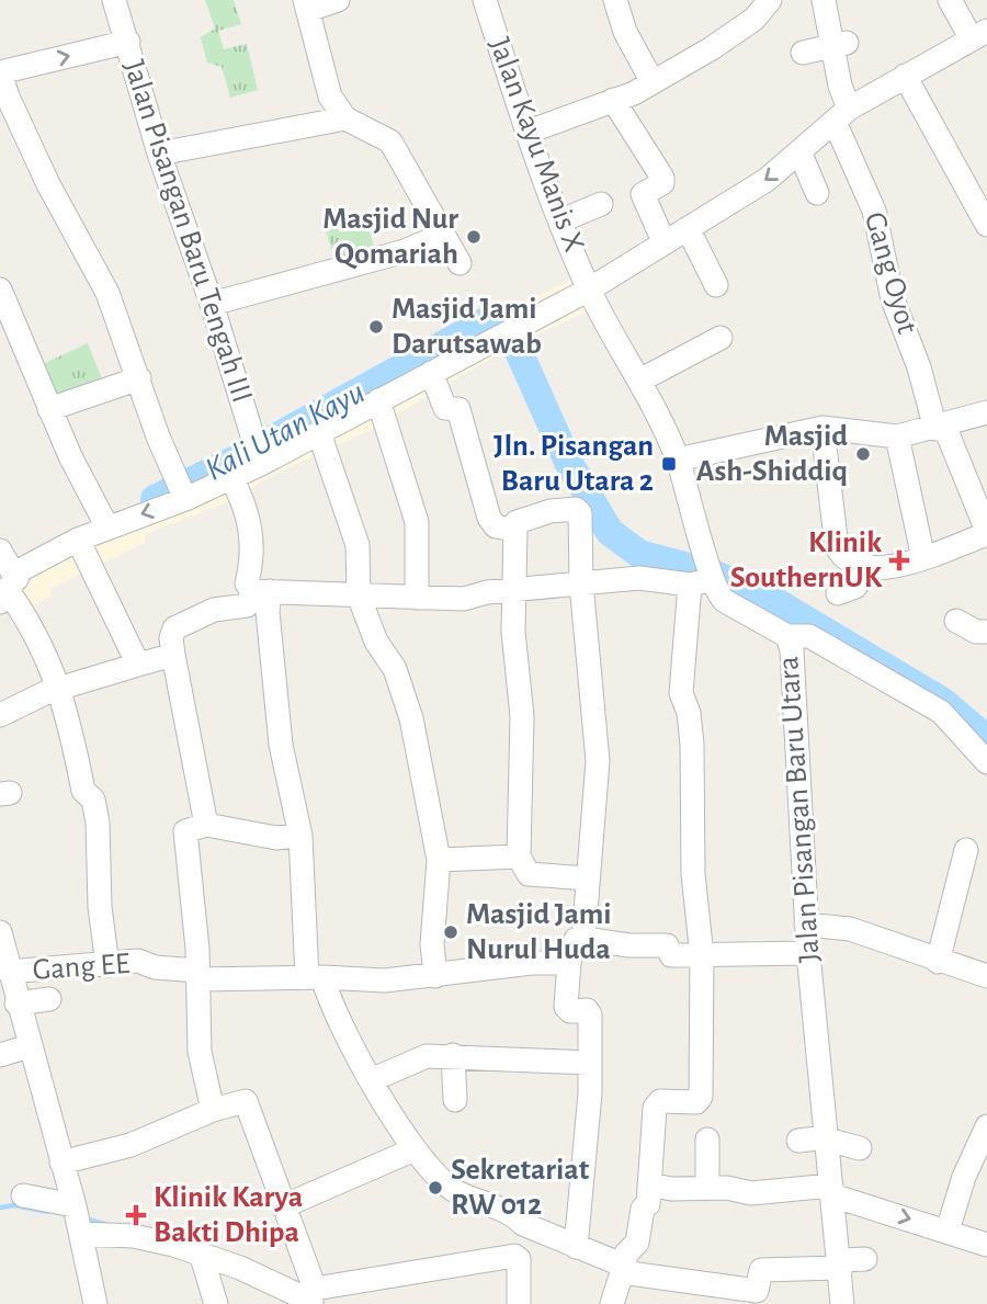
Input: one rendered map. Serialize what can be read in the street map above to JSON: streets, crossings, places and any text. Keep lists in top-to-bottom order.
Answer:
{
  "streets": {
    "street": [
      "Jalan Kayu Manis X",
      "Jalan Pisangan Baru Tengah III",
      "Gang Oyot",
      "Jalan Pisangan Baru Utara",
      "Gang EE"
    ]
  },
  "water": ["Kali Utan Kayu"],
  "places": {
    "other": [
      "Masjid Nur Qomariah",
      "Masjid Jami Darutsawab",
      "Masjid Ash-Shiddiq",
      "Masjid Jami Nurul Huda",
      "Sekretariat RW 012"
    ],
    "transit": ["Jln. Pisangan Baru Utara 2"],
    "health": ["Klinik SouthernUK", "Klinik Karya Bakti Dhipa"]
  }
}
